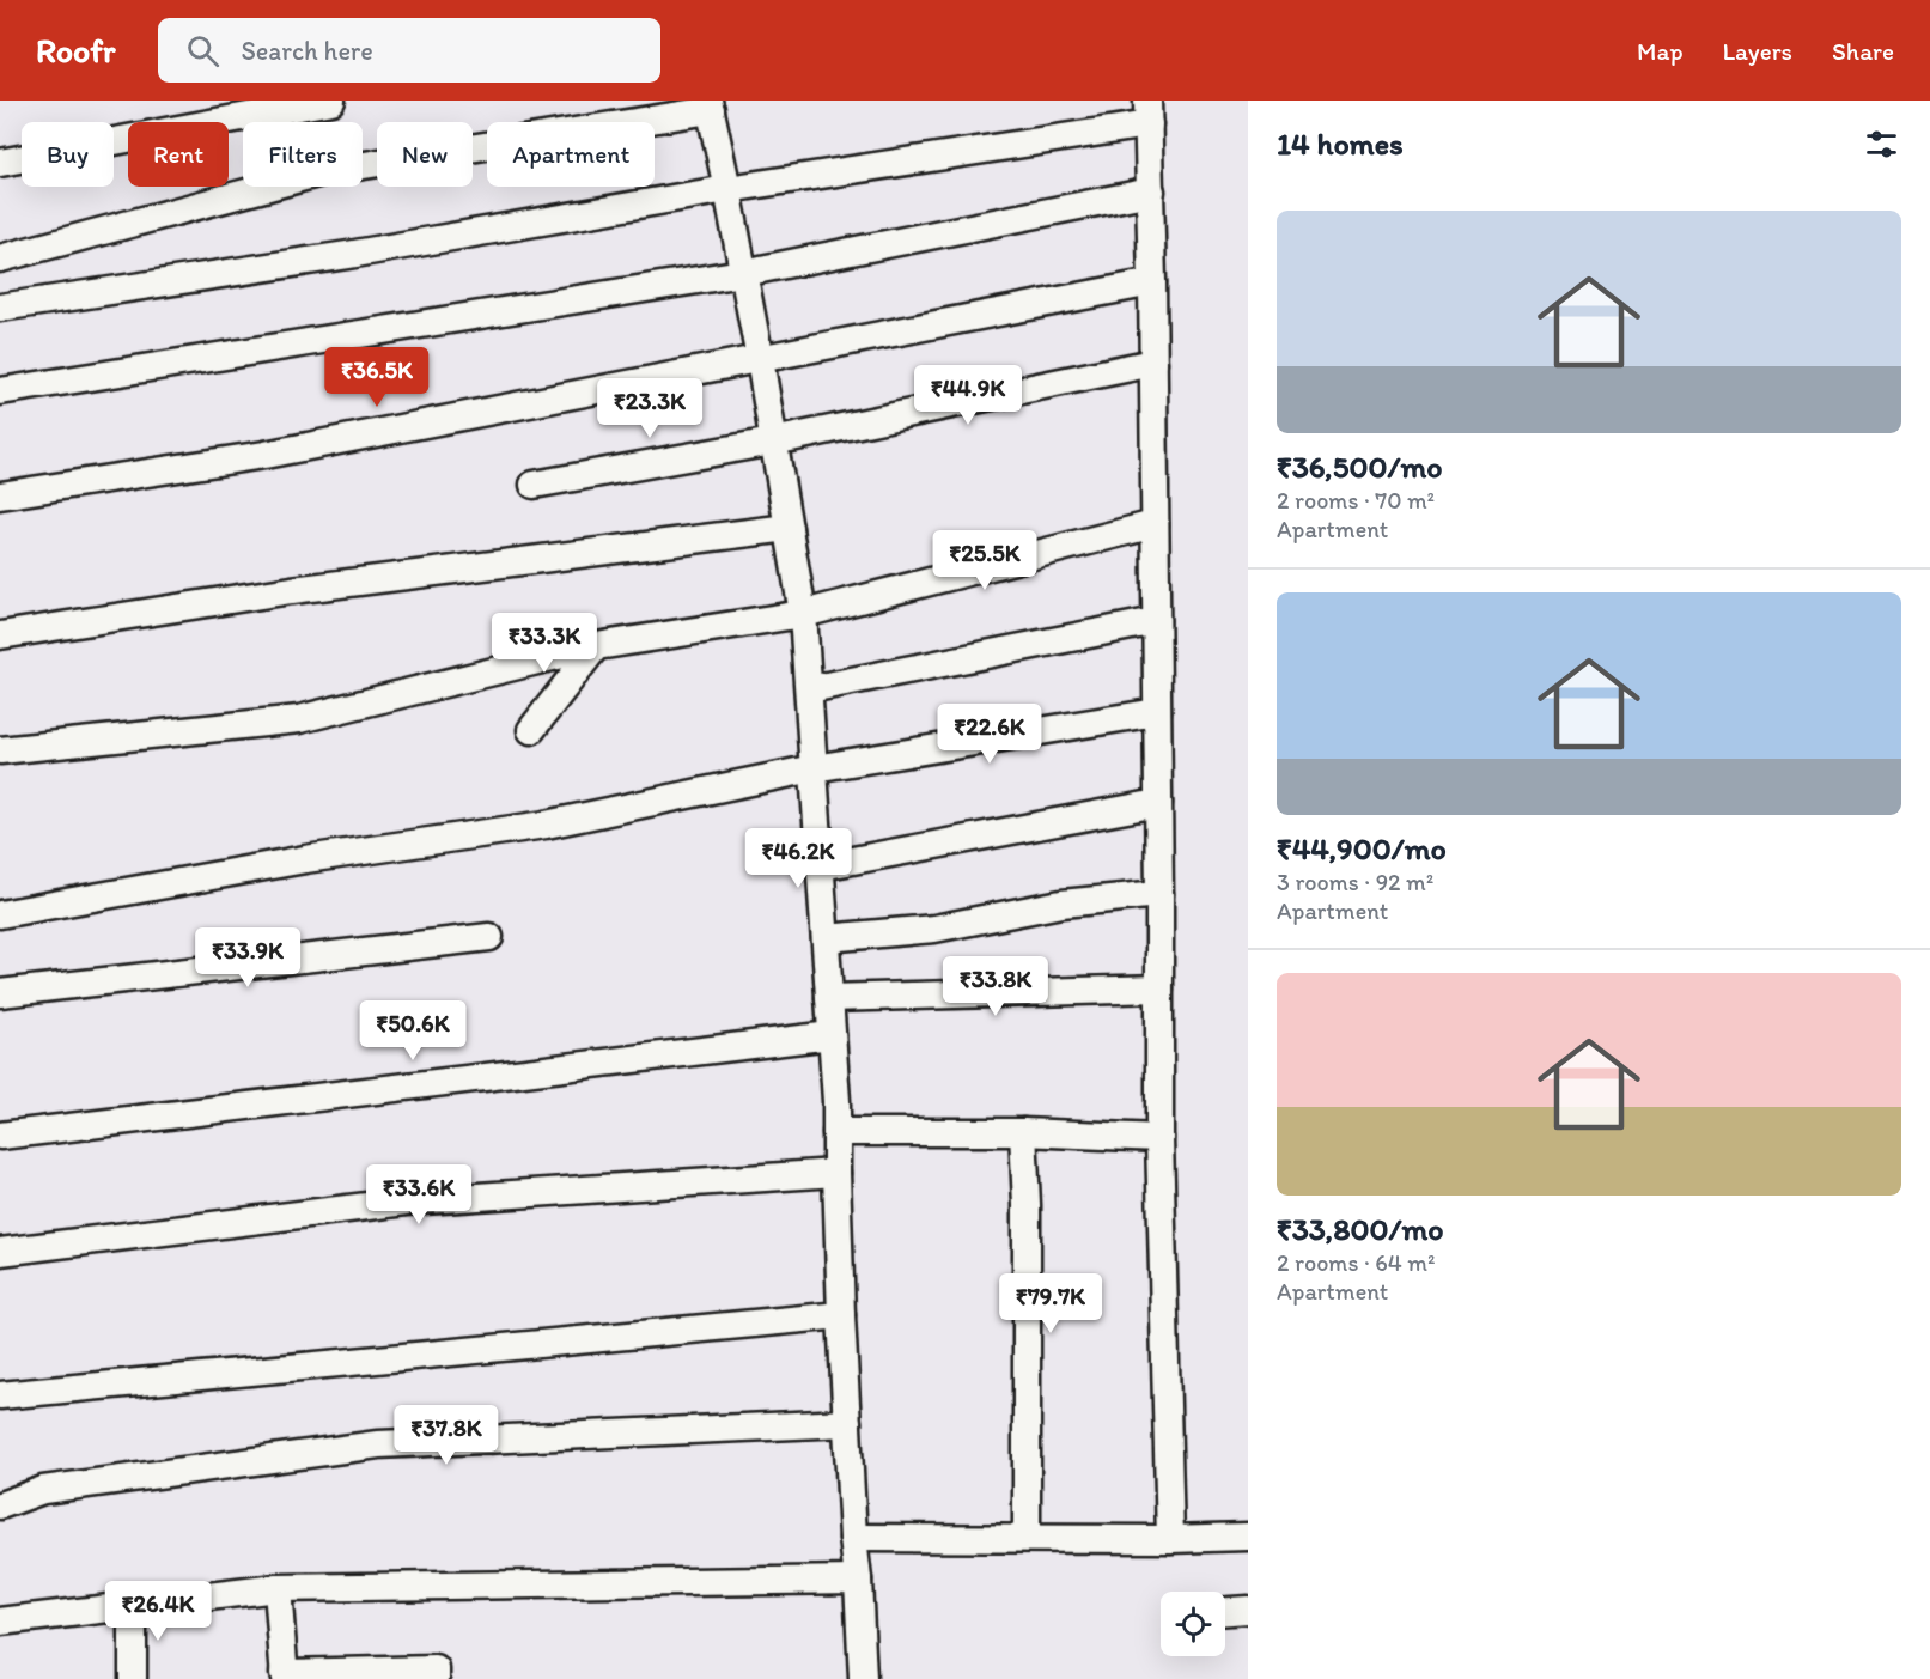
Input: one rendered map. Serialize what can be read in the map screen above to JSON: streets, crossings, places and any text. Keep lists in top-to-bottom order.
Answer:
{
  "page": {
    "header": "Roofr",
    "search": "Search here",
    "nav": ["Map", "Layers", "Share"],
    "heading": "14 homes",
    "chip": [
      "Buy",
      "Rent",
      "Filters",
      "New",
      "Apartment"
    ],
    "list": [
      {
        "name": "₹36,500/mo",
        "note": "2 rooms · 70 m² · Apartment"
      },
      {
        "name": "₹44,900/mo",
        "note": "3 rooms · 92 m² · Apartment"
      },
      {
        "name": "₹33,800/mo",
        "note": "2 rooms · 64 m² · Apartment"
      }
    ],
    "price": [
      "₹36.5K",
      "₹44.9K",
      "₹23.3K",
      "₹25.5K",
      "₹33.3K",
      "₹22.6K",
      "₹46.2K",
      "₹33.9K",
      "₹33.8K",
      "₹50.6K",
      "₹33.6K",
      "₹79.7K",
      "₹37.8K",
      "₹26.4K"
    ]
  }
}
